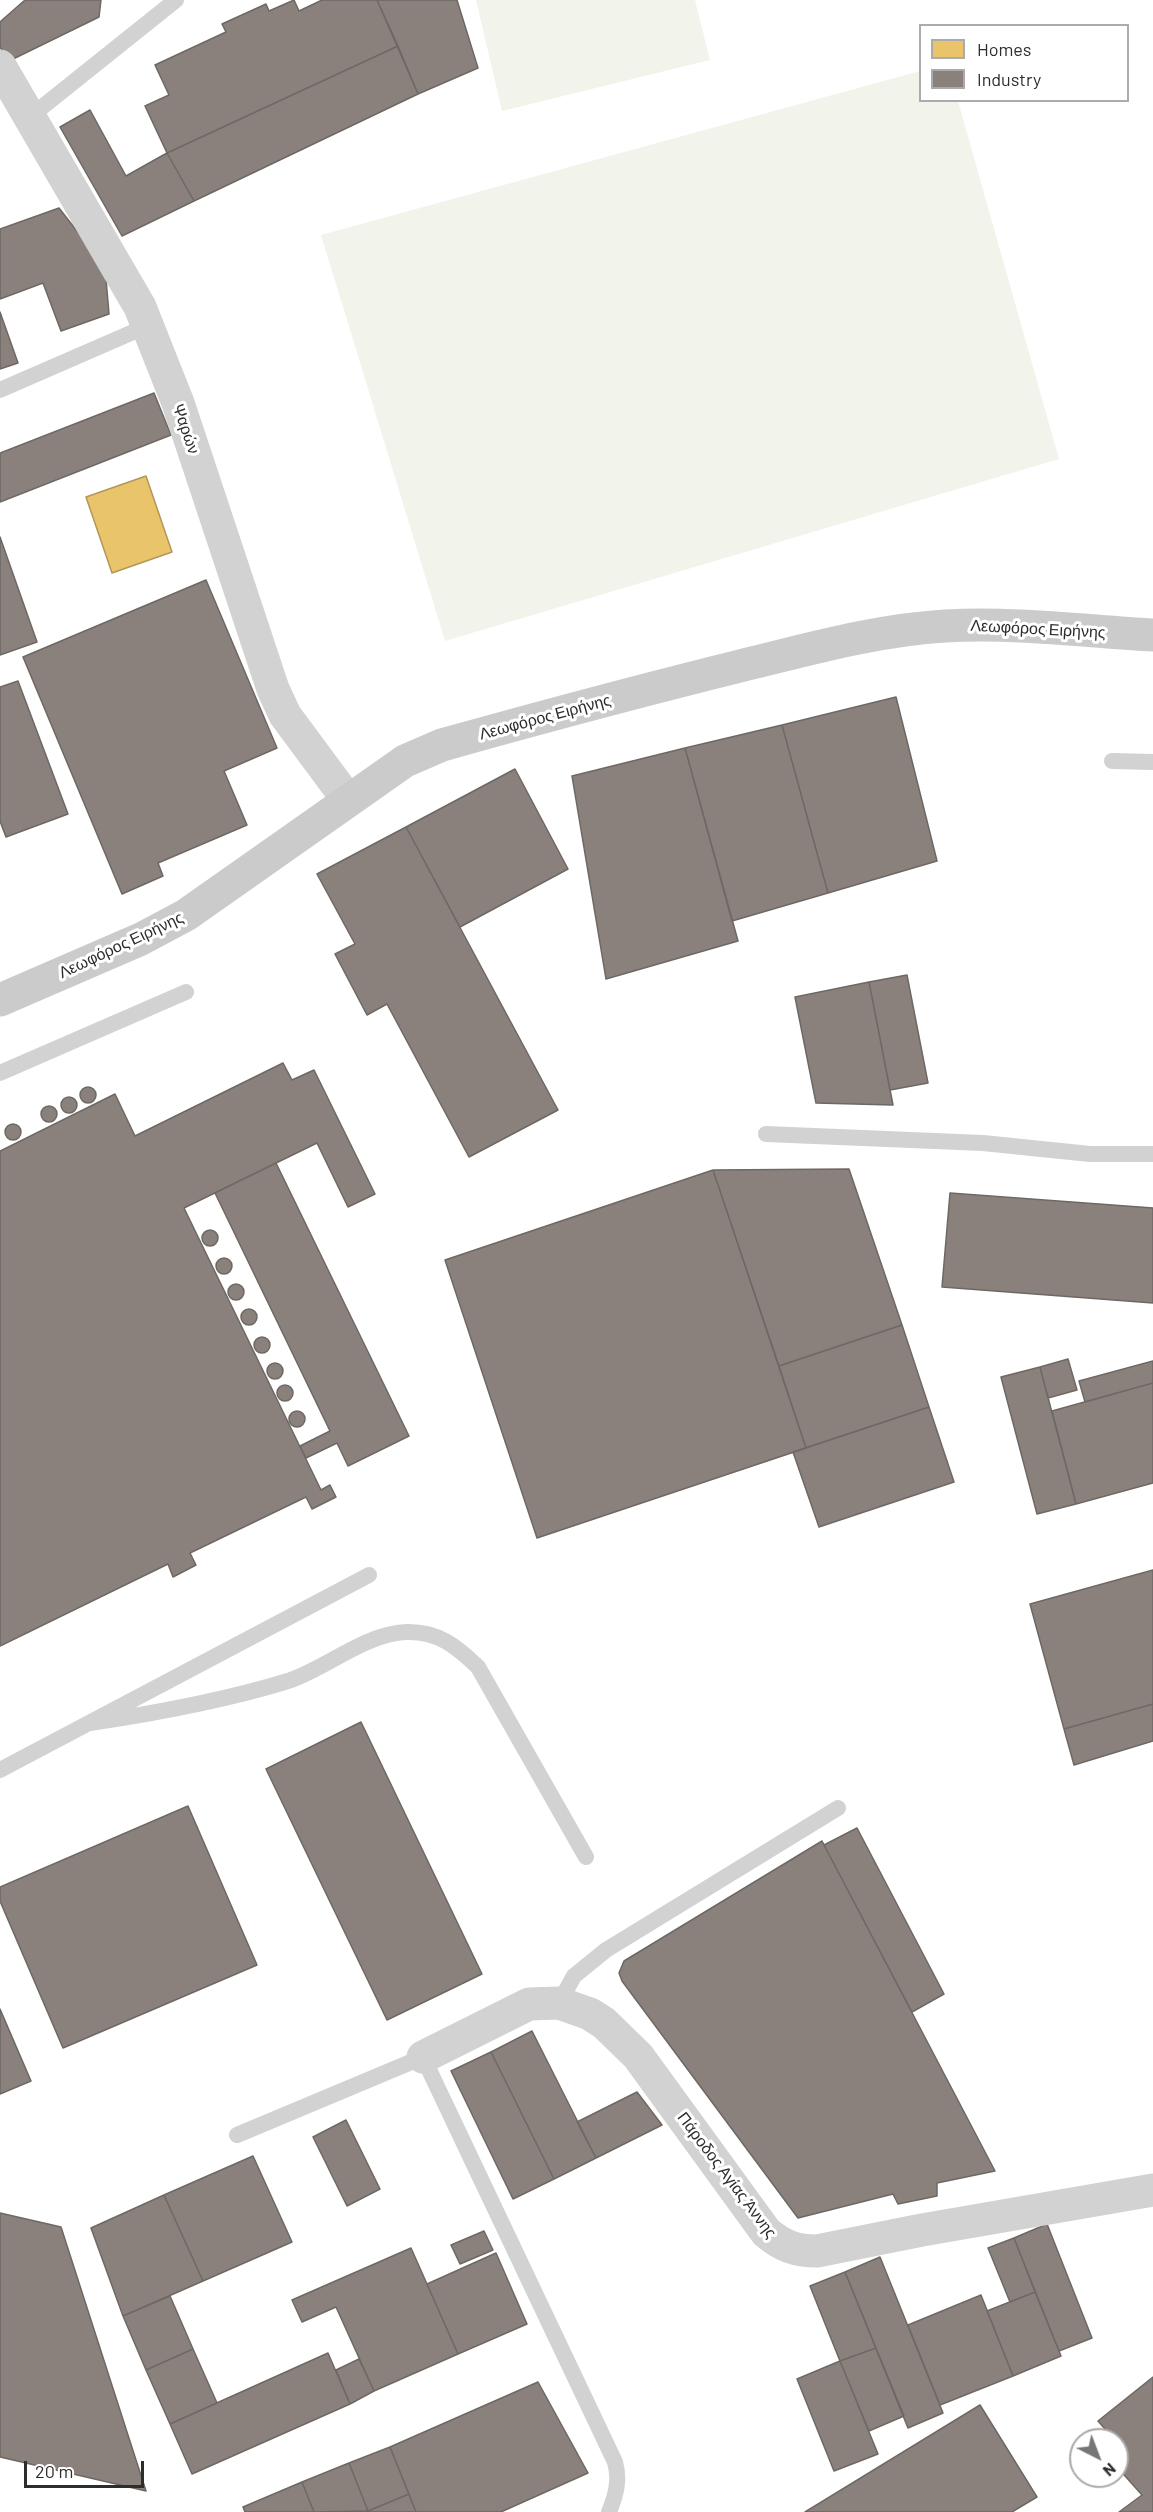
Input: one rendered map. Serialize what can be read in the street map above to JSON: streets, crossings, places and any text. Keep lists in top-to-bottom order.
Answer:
{
  "streets": {
    "street": ["Ψαρών", "Λεωφόρος Ειρήνης", "Πάροδος Αγίας Άννης"]
  },
  "crossings": [
    ["Ψαρών", "Λεωφόρος Ειρήνης"]
  ],
  "legend": ["Homes", "Industry"],
  "scale_bar": "20 m",
  "north": "bottom right"
}
